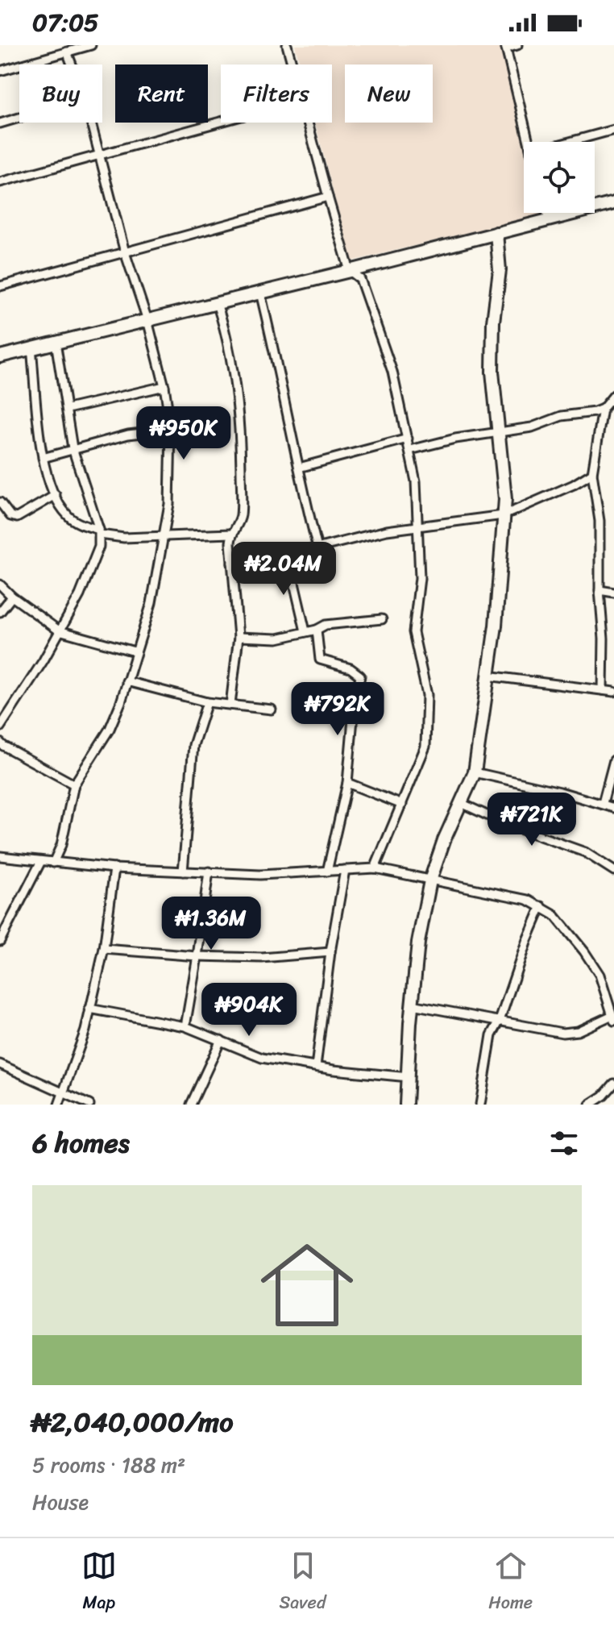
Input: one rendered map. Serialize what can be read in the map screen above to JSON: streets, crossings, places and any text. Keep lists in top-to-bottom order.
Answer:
{
  "page": {
    "status": "07:05",
    "chip": [
      "Buy",
      "Rent",
      "Filters",
      "New"
    ],
    "price": [
      "₦950K",
      "₦2.04M",
      "₦792K",
      "₦721K",
      "₦1.36M",
      "₦904K"
    ],
    "heading": "6 homes",
    "list": [
      {
        "name": "₦2,040,000/mo",
        "note": "5 rooms · 188 m² · House"
      }
    ],
    "tabs": ["Map", "Saved", "Home"]
  }
}
